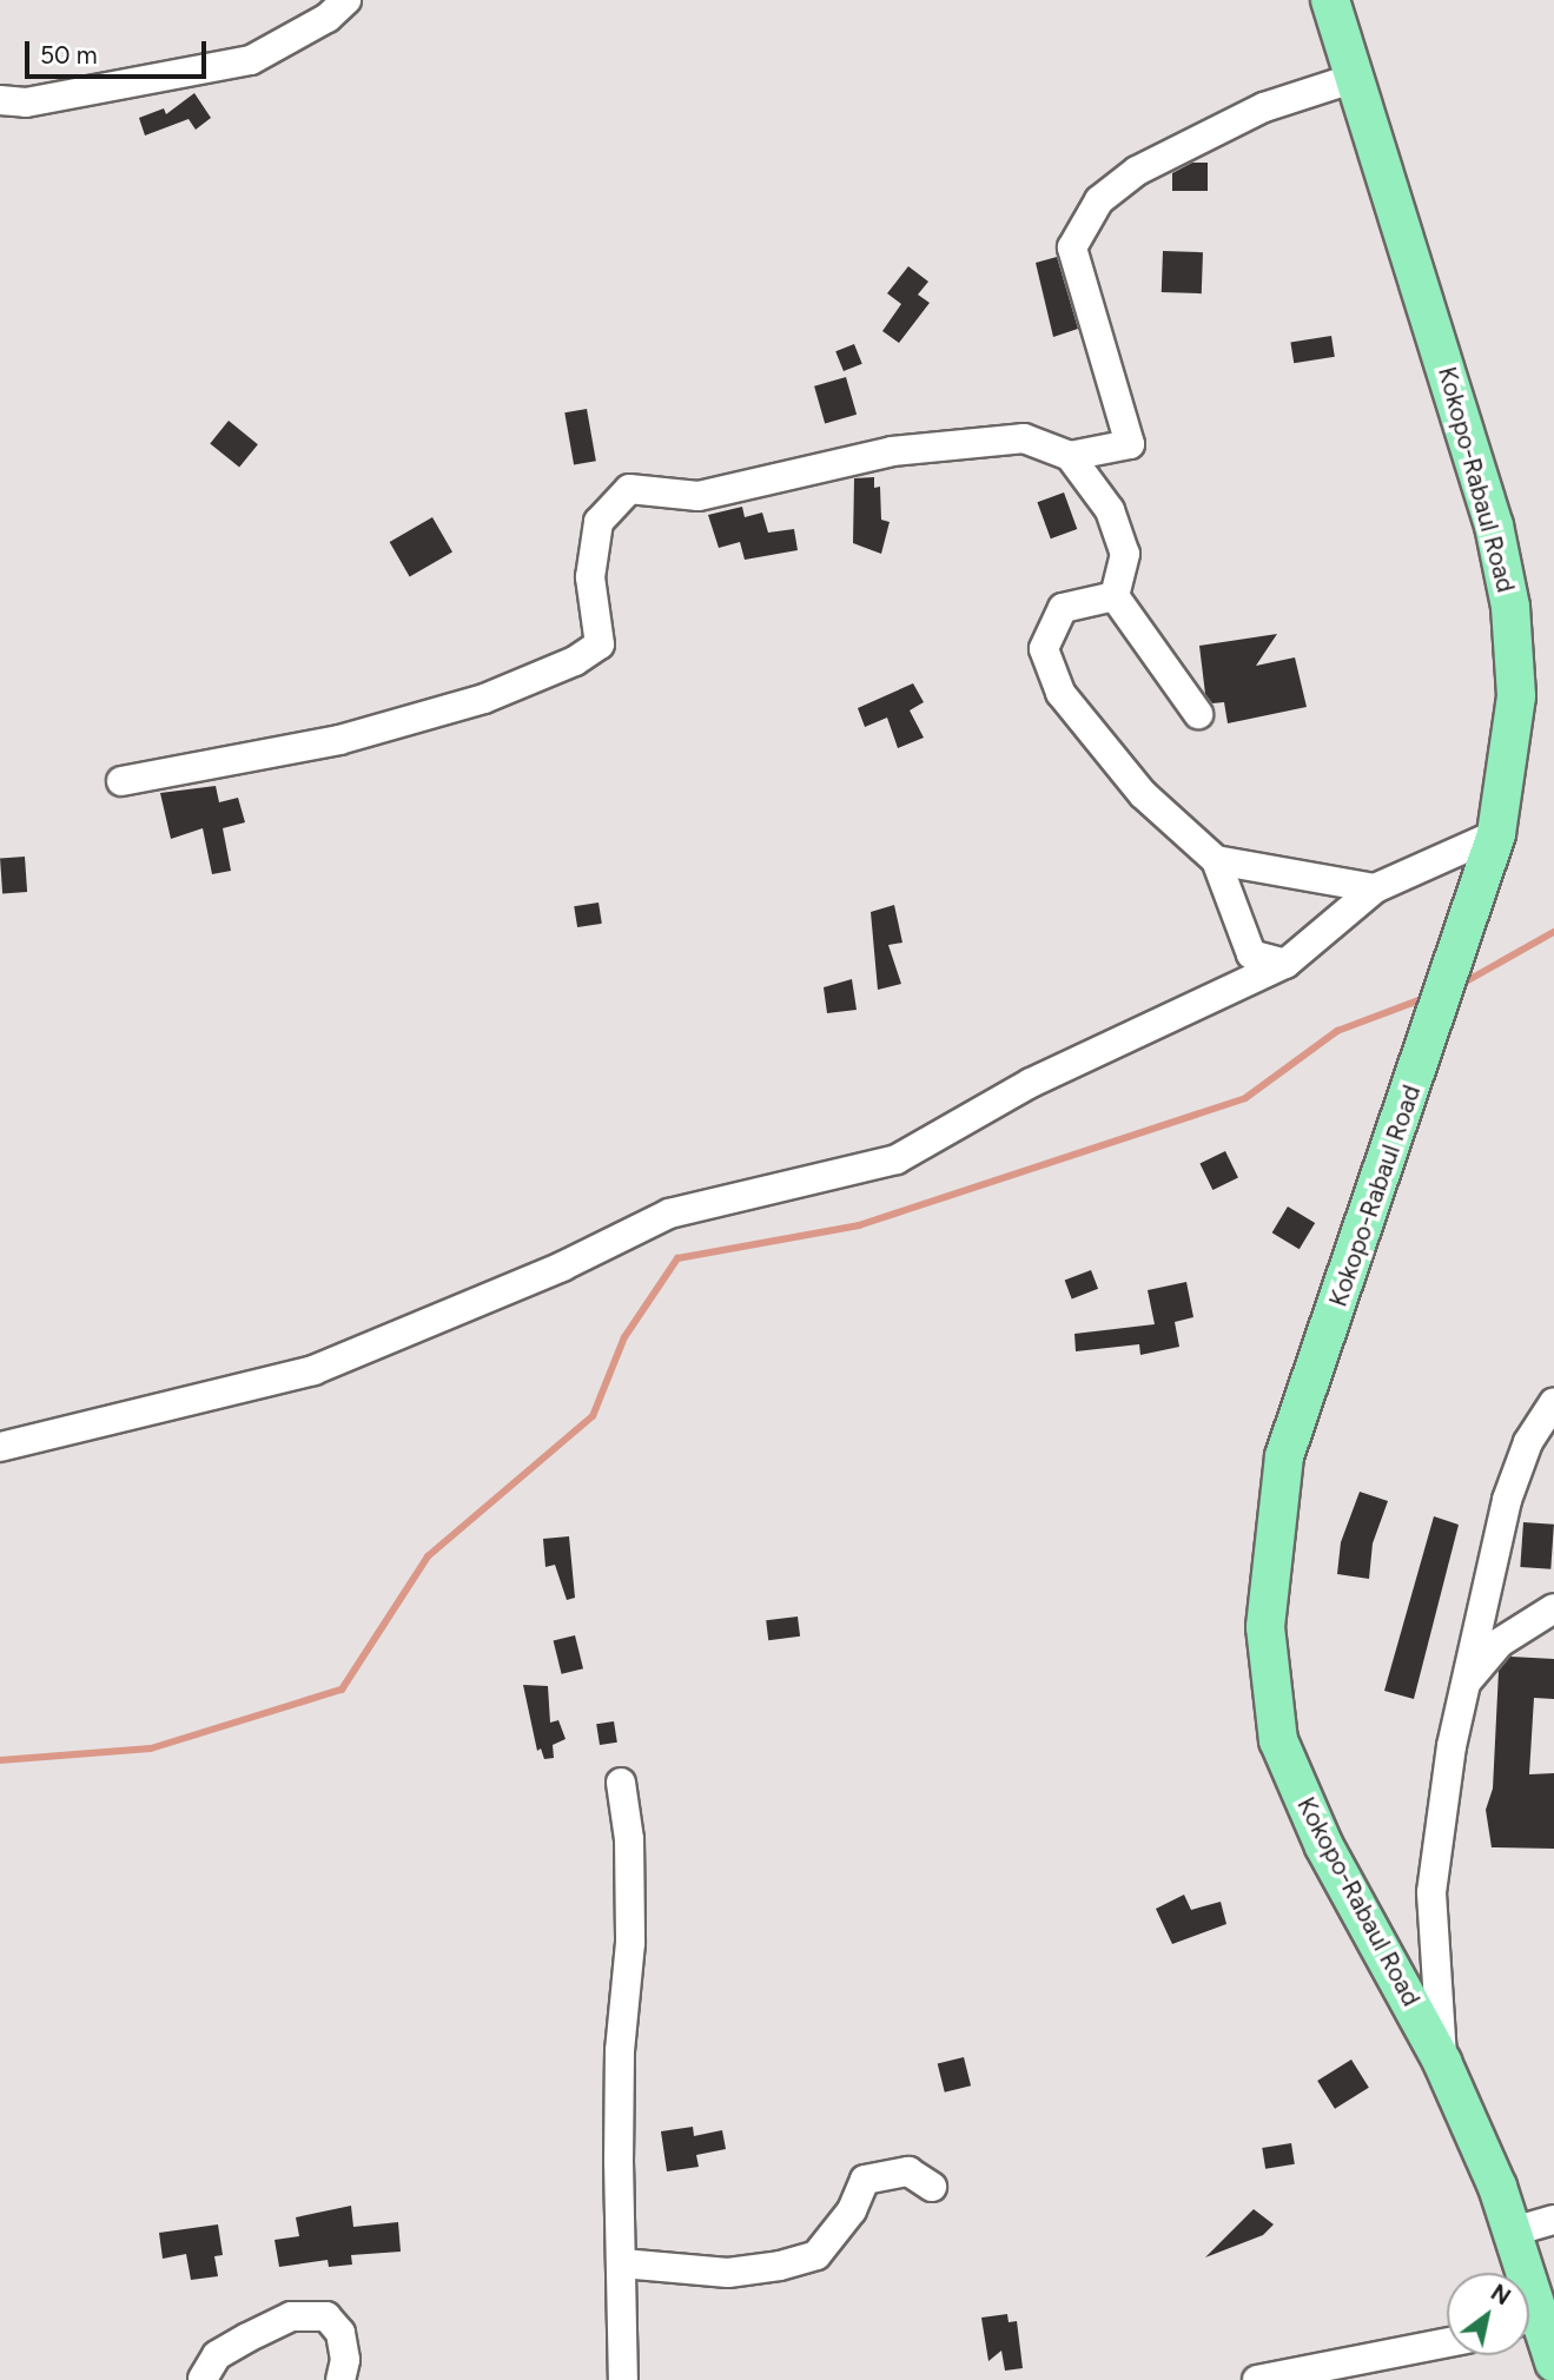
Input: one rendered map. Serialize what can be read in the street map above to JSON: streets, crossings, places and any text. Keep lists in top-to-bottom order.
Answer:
{
  "streets": {
    "main road": ["Kokopo-Rabaul Road"]
  },
  "scale_bar": "50 m",
  "north": "top right"
}
